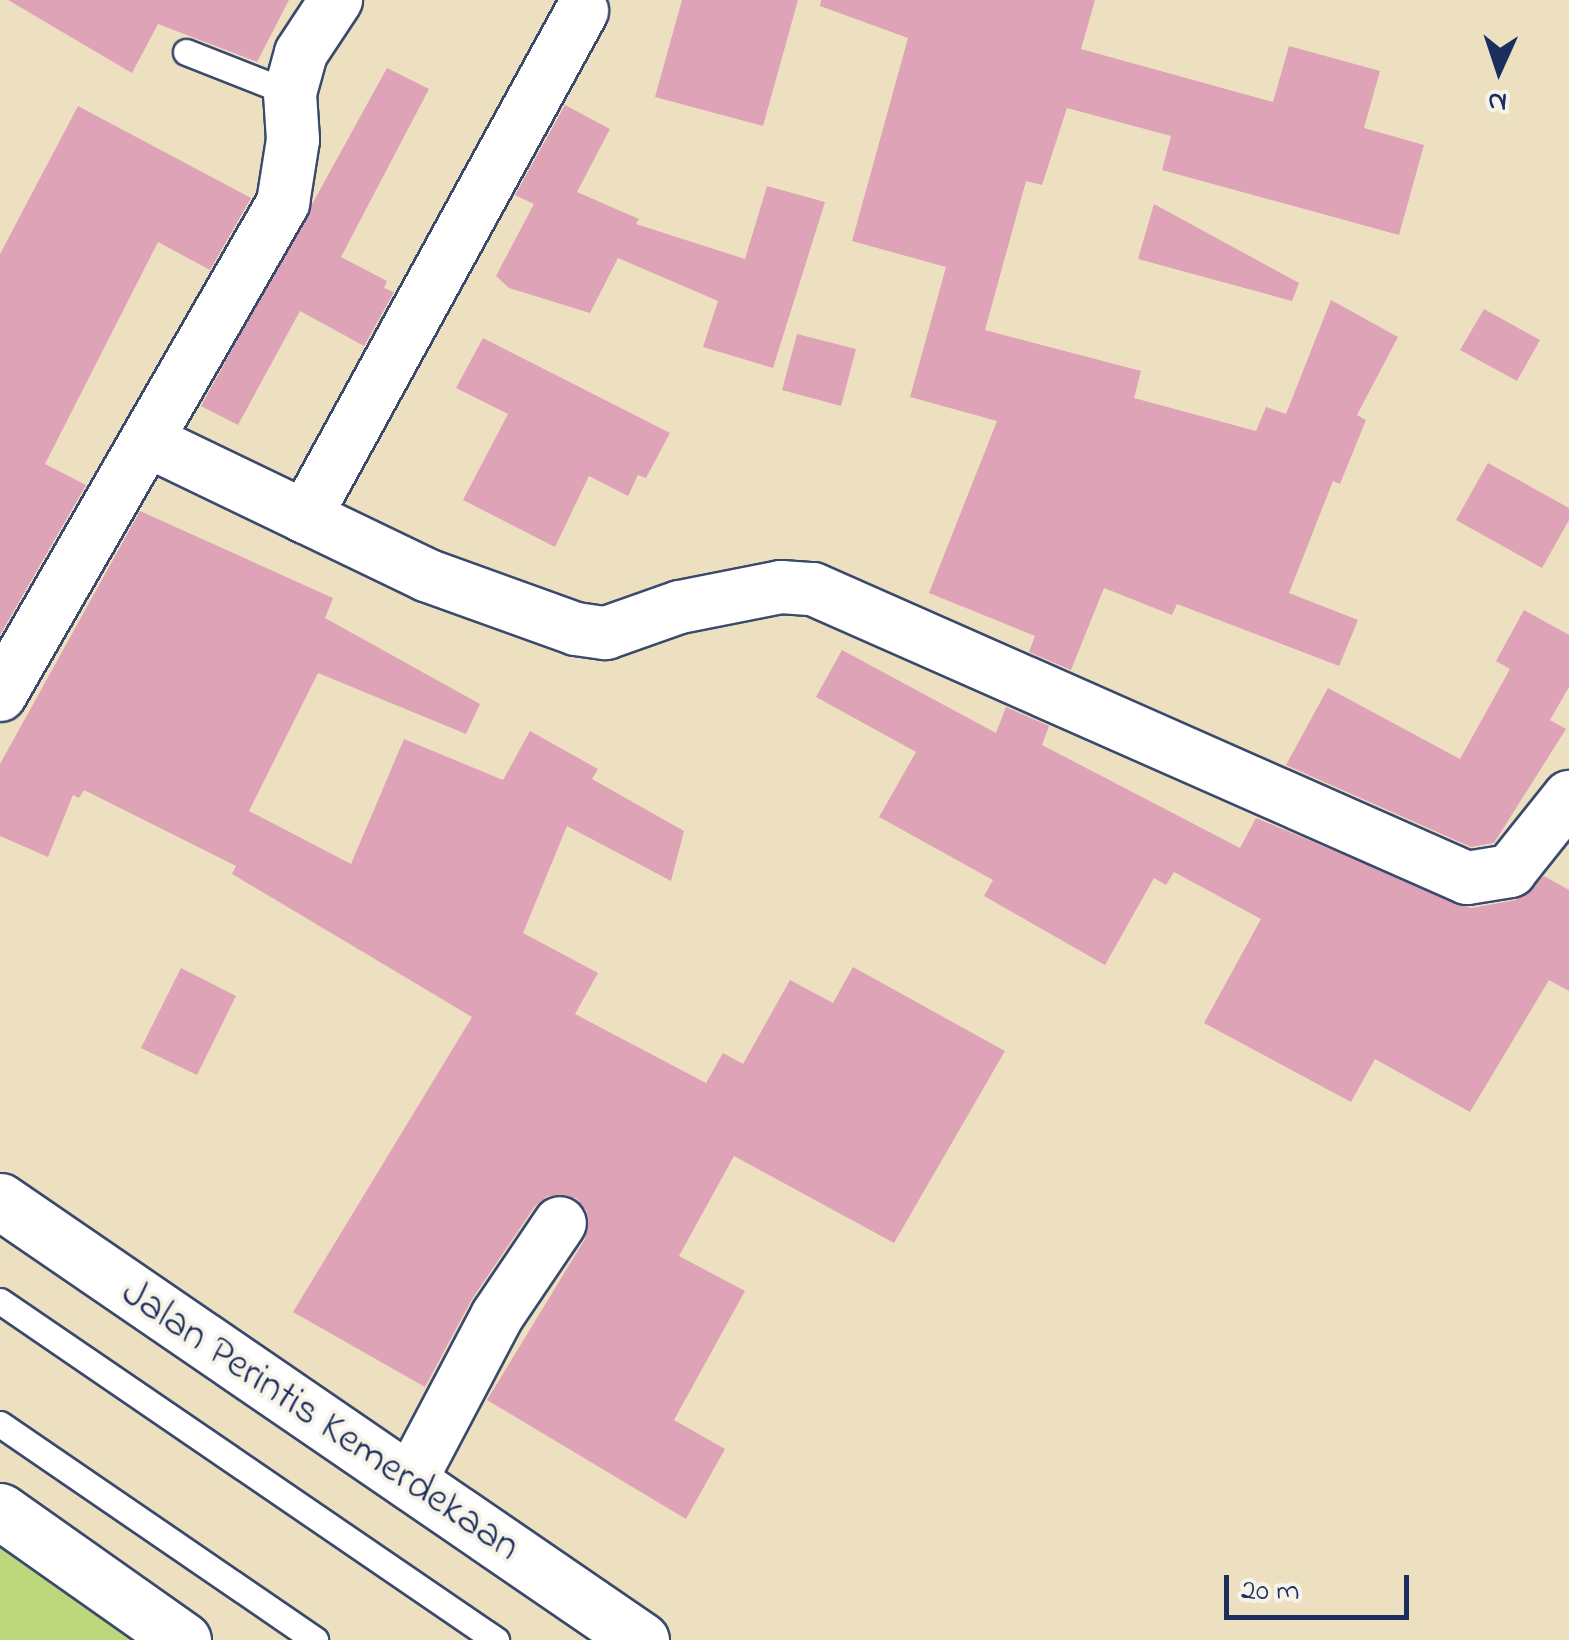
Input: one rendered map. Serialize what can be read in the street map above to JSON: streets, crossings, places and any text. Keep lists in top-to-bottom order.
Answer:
{
  "streets": {
    "highway": ["Jalan Perintis Kemerdekaan"]
  },
  "scale_bar": "20 m",
  "north": "bottom"
}
